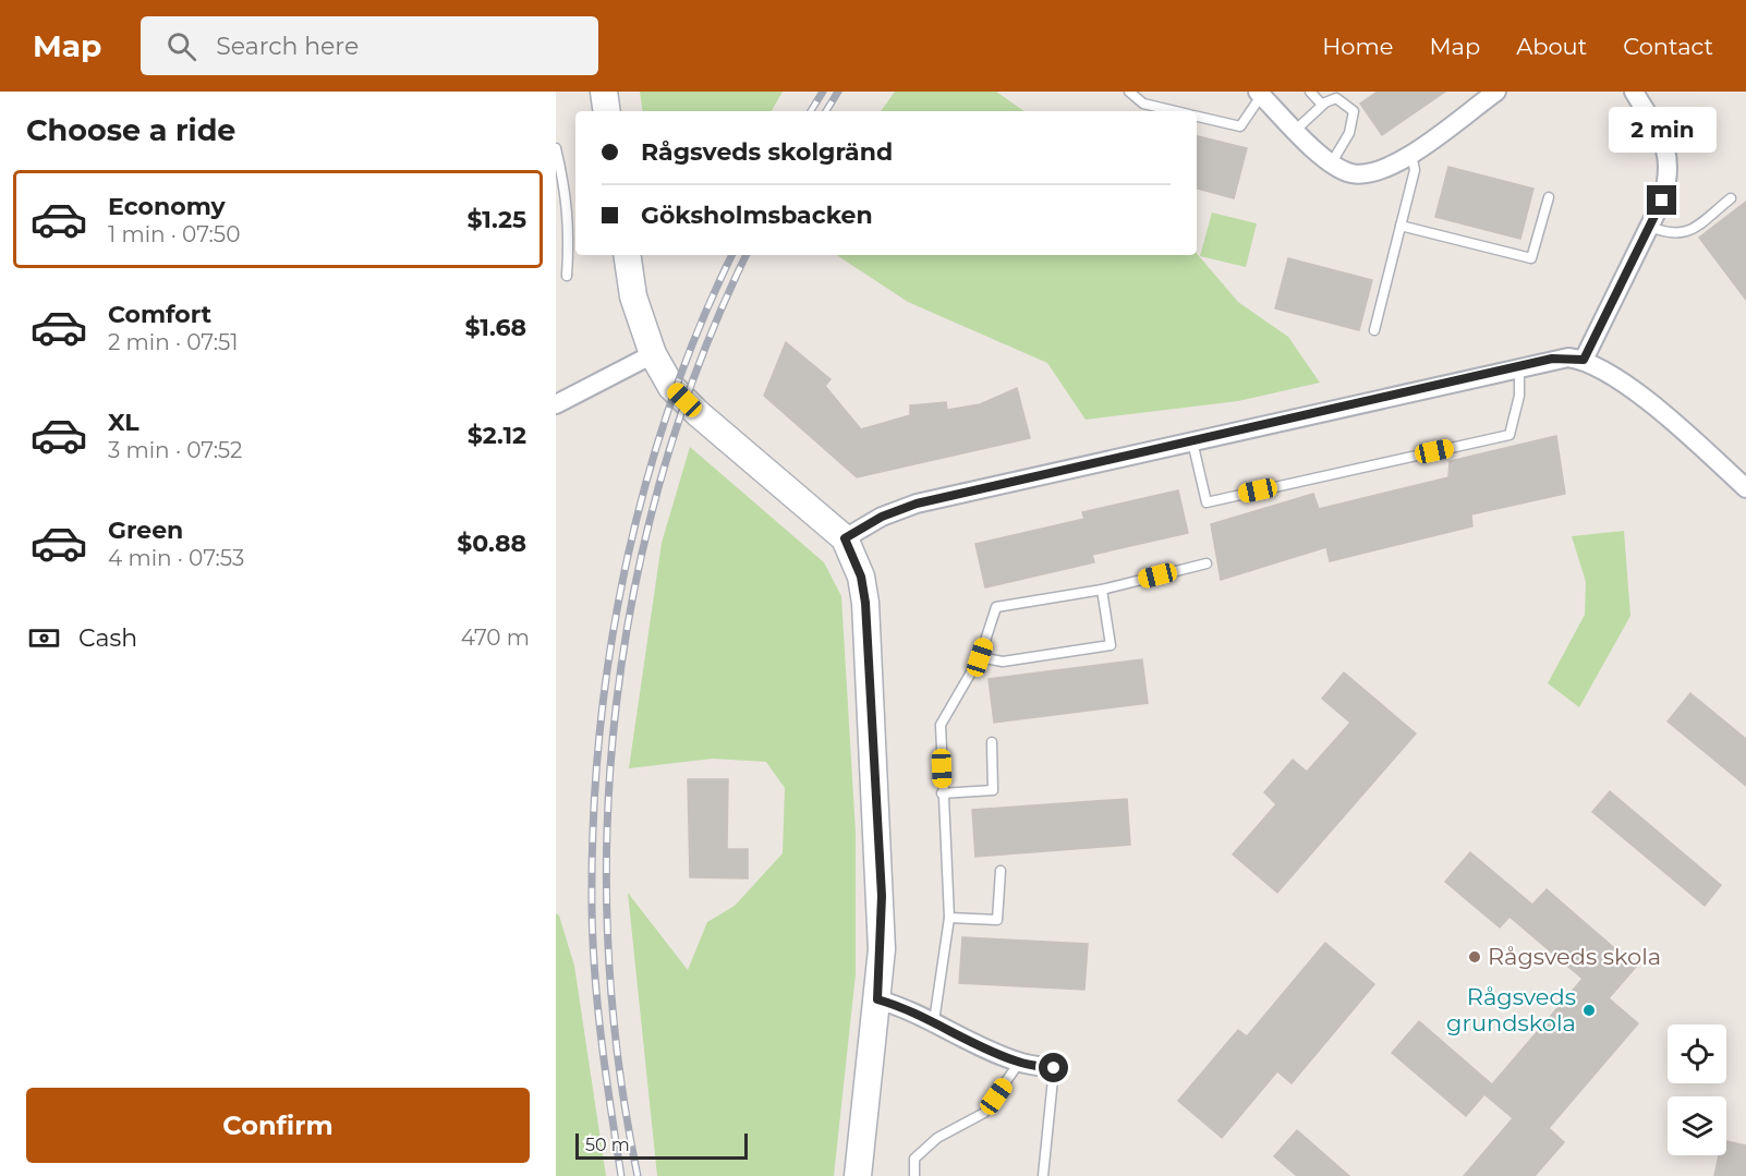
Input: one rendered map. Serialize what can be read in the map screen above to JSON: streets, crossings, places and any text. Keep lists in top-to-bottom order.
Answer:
{
  "places": ["Rågsveds skola", "Rågsveds grundskola"],
  "scale_bar": "50 m",
  "page": {
    "header": "Map",
    "search": "Search here",
    "nav": [
      "Home",
      "Map",
      "About",
      "Contact"
    ],
    "heading": "Choose a ride",
    "bubble": "2 min",
    "banner": ["Rågsveds skolgränd", "Göksholmsbacken"],
    "list": [
      {
        "name": "Economy",
        "note": "1 min · 07:50",
        "value": "$1.25"
      },
      {
        "name": "Comfort",
        "note": "2 min · 07:51",
        "value": "$1.68"
      },
      {
        "name": "XL",
        "note": "3 min · 07:52",
        "value": "$2.12"
      },
      {
        "name": "Green",
        "note": "4 min · 07:53",
        "value": "$0.88"
      }
    ],
    "pay": ["Cash", "470 m"],
    "buttons": "Confirm",
    "scale": "50 m"
  }
}
